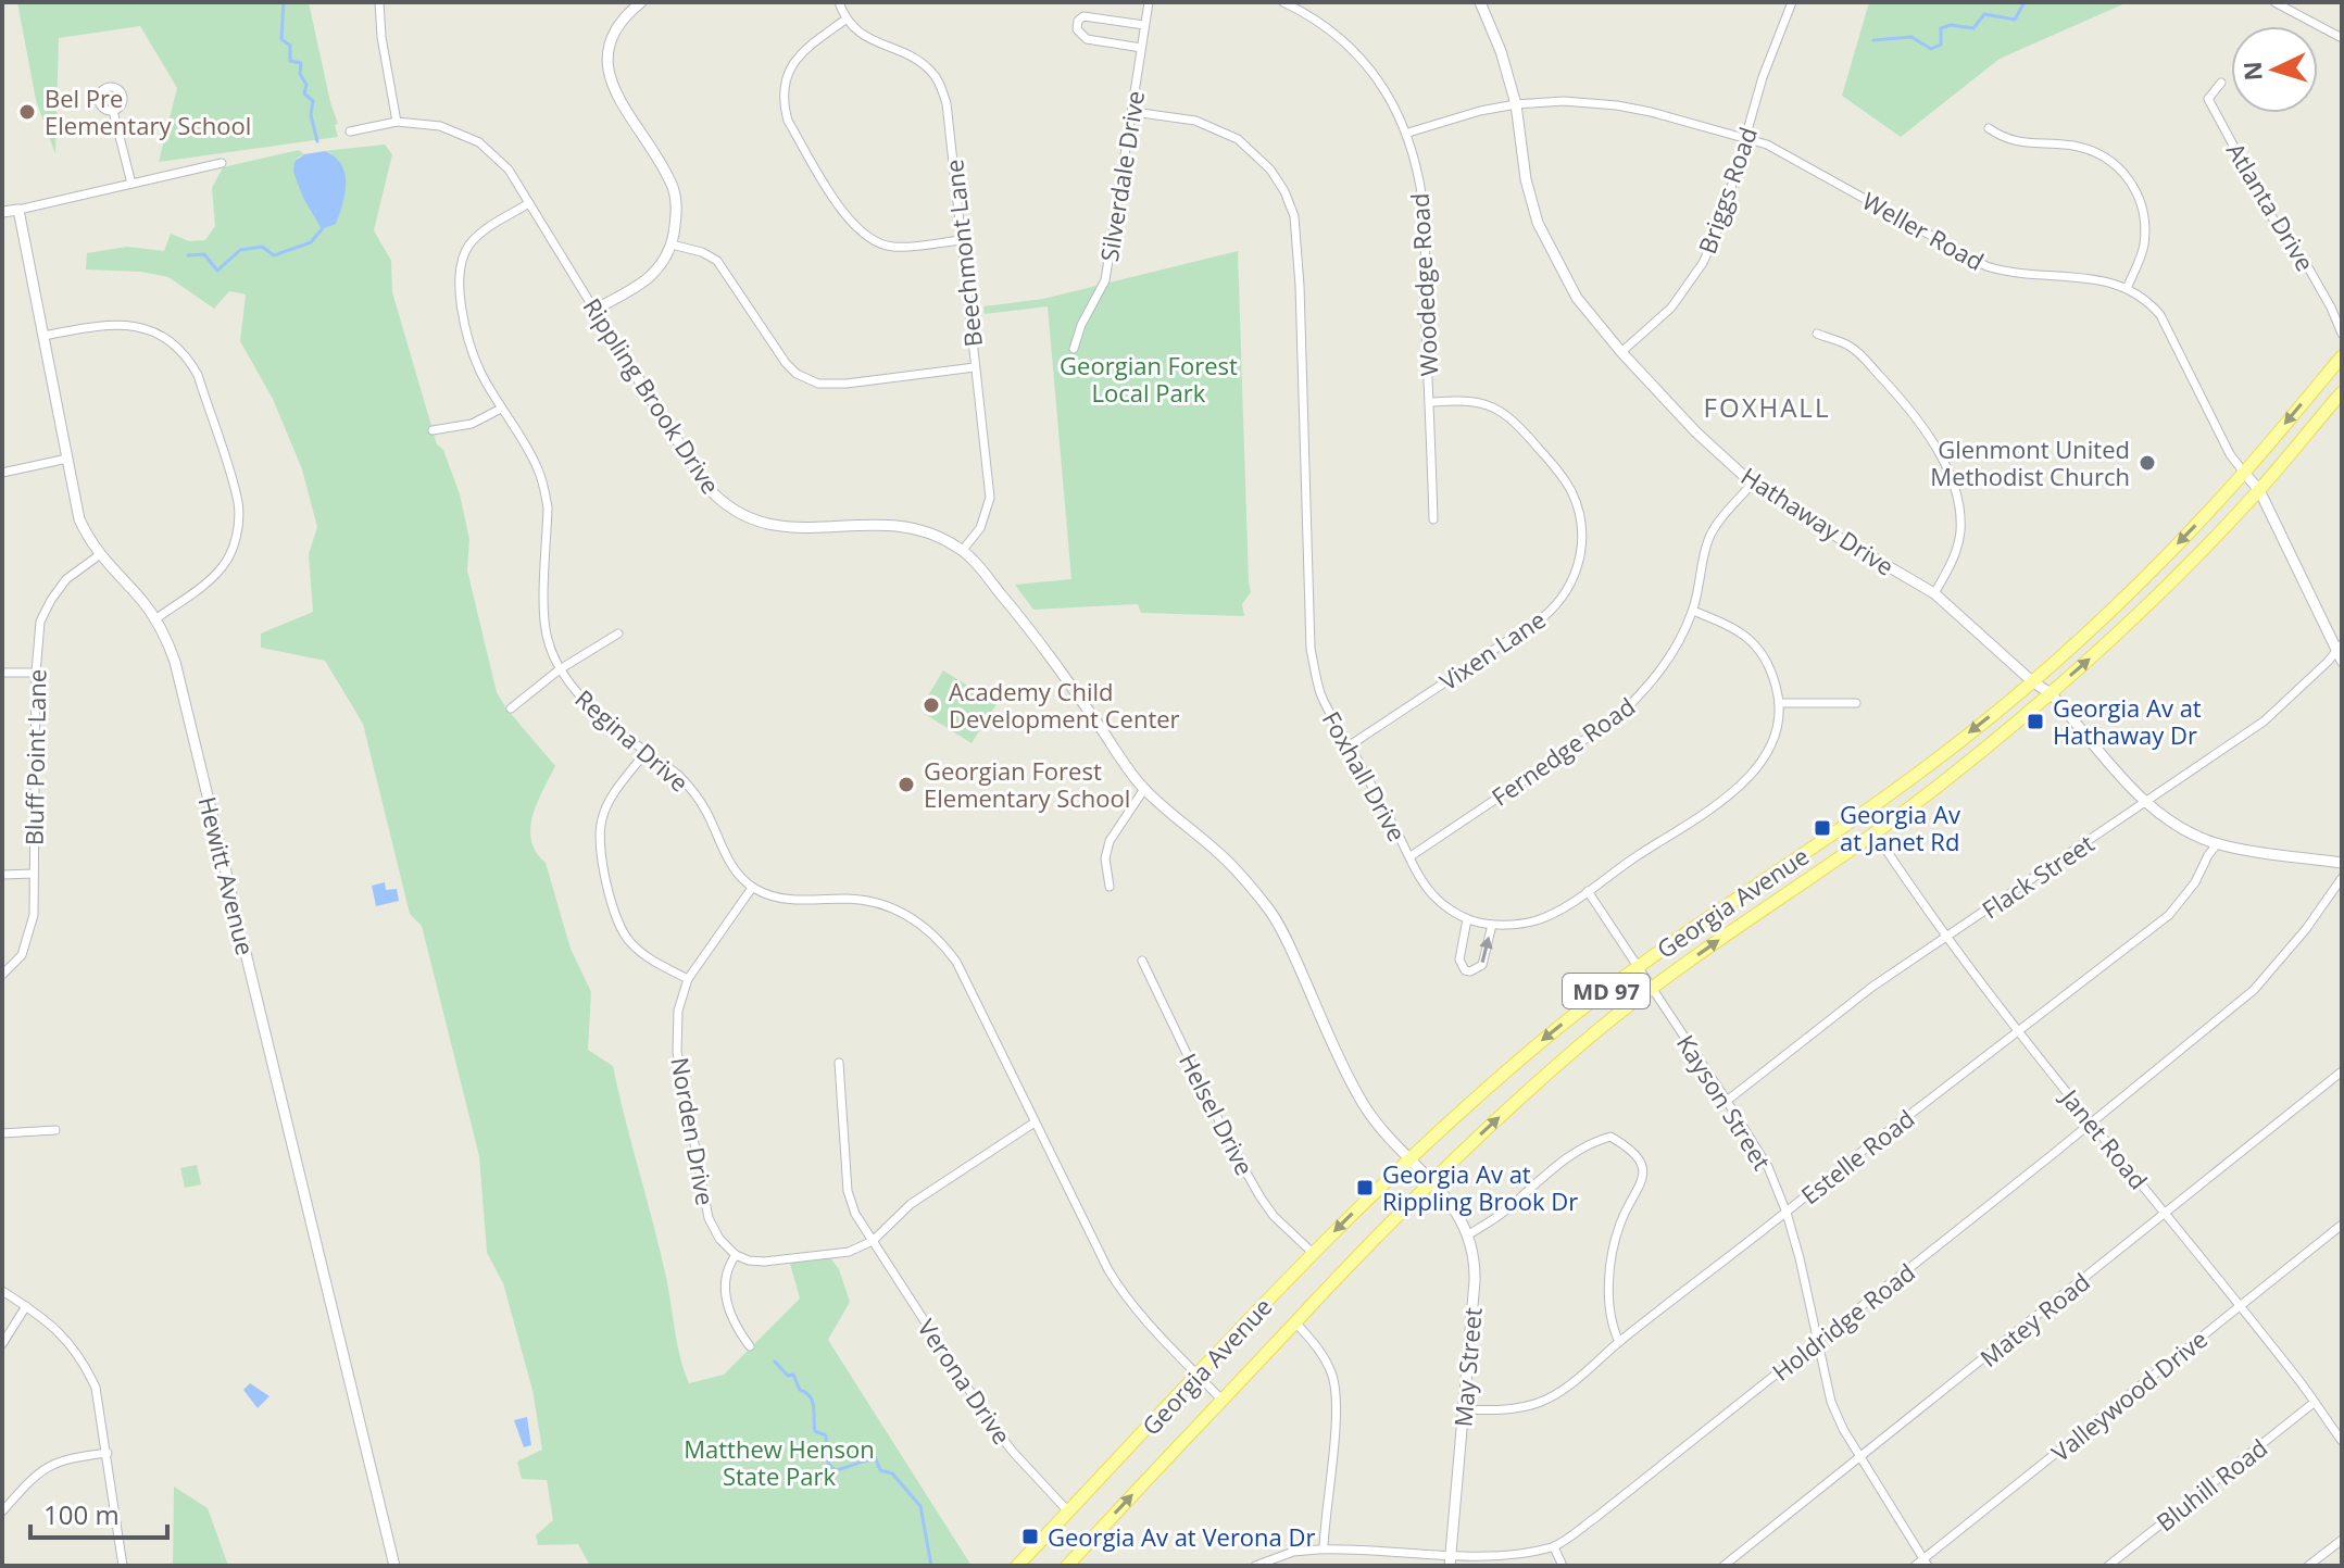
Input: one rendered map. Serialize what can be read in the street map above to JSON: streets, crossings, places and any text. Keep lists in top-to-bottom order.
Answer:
{
  "streets": {
    "main road": ["Georgia Avenue", "MD 97"],
    "street": [
      "Silverdale Drive",
      "Briggs Road",
      "Atlanta Drive",
      "Weller Road",
      "Beechmont Lane",
      "Woodedge Road",
      "Rippling Brook Drive",
      "Hathaway Drive",
      "Vixen Lane",
      "Regina Drive",
      "Fernedge Road",
      "Bluff Point Lane",
      "Foxhall Drive",
      "Hewitt Avenue",
      "Flack Street",
      "Kayson Street",
      "Helsel Drive",
      "Norden Drive",
      "Janet Road",
      "Estelle Road",
      "Matey Road",
      "Holdridge Road",
      "May Street",
      "Verona Drive",
      "Valleywood Drive",
      "Bluhill Road"
    ]
  },
  "crossings": [
    ["Silverdale Drive", "Foxhall Drive"],
    ["Briggs Road", "Weller Road"],
    ["Briggs Road", "Hathaway Drive"],
    ["Weller Road", "Woodedge Road"],
    ["Weller Road", "Hathaway Drive"],
    ["Weller Road", "Flack Street"],
    ["Weller Road", "Georgia Avenue"],
    ["Beechmont Lane", "Rippling Brook Drive"],
    ["Woodedge Road", "Vixen Lane"],
    ["Rippling Brook Drive", "Regina Drive"],
    ["Rippling Brook Drive", "Georgia Avenue"],
    ["Rippling Brook Drive", "May Street"],
    ["Hathaway Drive", "Fernedge Road"],
    ["Hathaway Drive", "Flack Street"],
    ["Hathaway Drive", "Georgia Avenue"],
    ["Hathaway Drive", "Estelle Road"],
    ["Vixen Lane", "Foxhall Drive"],
    ["Regina Drive", "Norden Drive"],
    ["Fernedge Road", "Foxhall Drive"],
    ["Bluff Point Lane", "Hewitt Avenue"],
    ["Foxhall Drive", "Kayson Street"],
    ["Flack Street", "Kayson Street"],
    ["Flack Street", "Janet Road"],
    ["Georgia Avenue", "Kayson Street"],
    ["Georgia Avenue", "Helsel Drive"],
    ["Georgia Avenue", "Janet Road"],
    ["Georgia Avenue", "May Street"],
    ["Georgia Avenue", "Verona Drive"],
    ["Kayson Street", "Estelle Road"],
    ["Kayson Street", "Matey Road"],
    ["Kayson Street", "Holdridge Road"],
    ["Kayson Street", "Valleywood Drive"],
    ["Janet Road", "Estelle Road"],
    ["Janet Road", "Matey Road"],
    ["Janet Road", "Holdridge Road"],
    ["Janet Road", "Valleywood Drive"],
    ["Janet Road", "Bluhill Road"],
    ["Estelle Road", "May Street"],
    ["Holdridge Road", "May Street"]
  ],
  "districts": ["FOXHALL"],
  "parks": ["Georgian Forest Local Park", "Matthew Henson State Park"],
  "places": {
    "other": [
      "Bel Pre Elementary School",
      "Glenmont United Methodist Church",
      "Academy Child Development Center",
      "Georgian Forest Elementary School"
    ],
    "transit": [
      "Georgia Av at Hathaway Dr",
      "Georgia Av at Janet Rd",
      "Georgia Av at Rippling Brook Dr",
      "Georgia Av at Verona Dr"
    ]
  },
  "scale_bar": "100 m",
  "north": "left"
}
